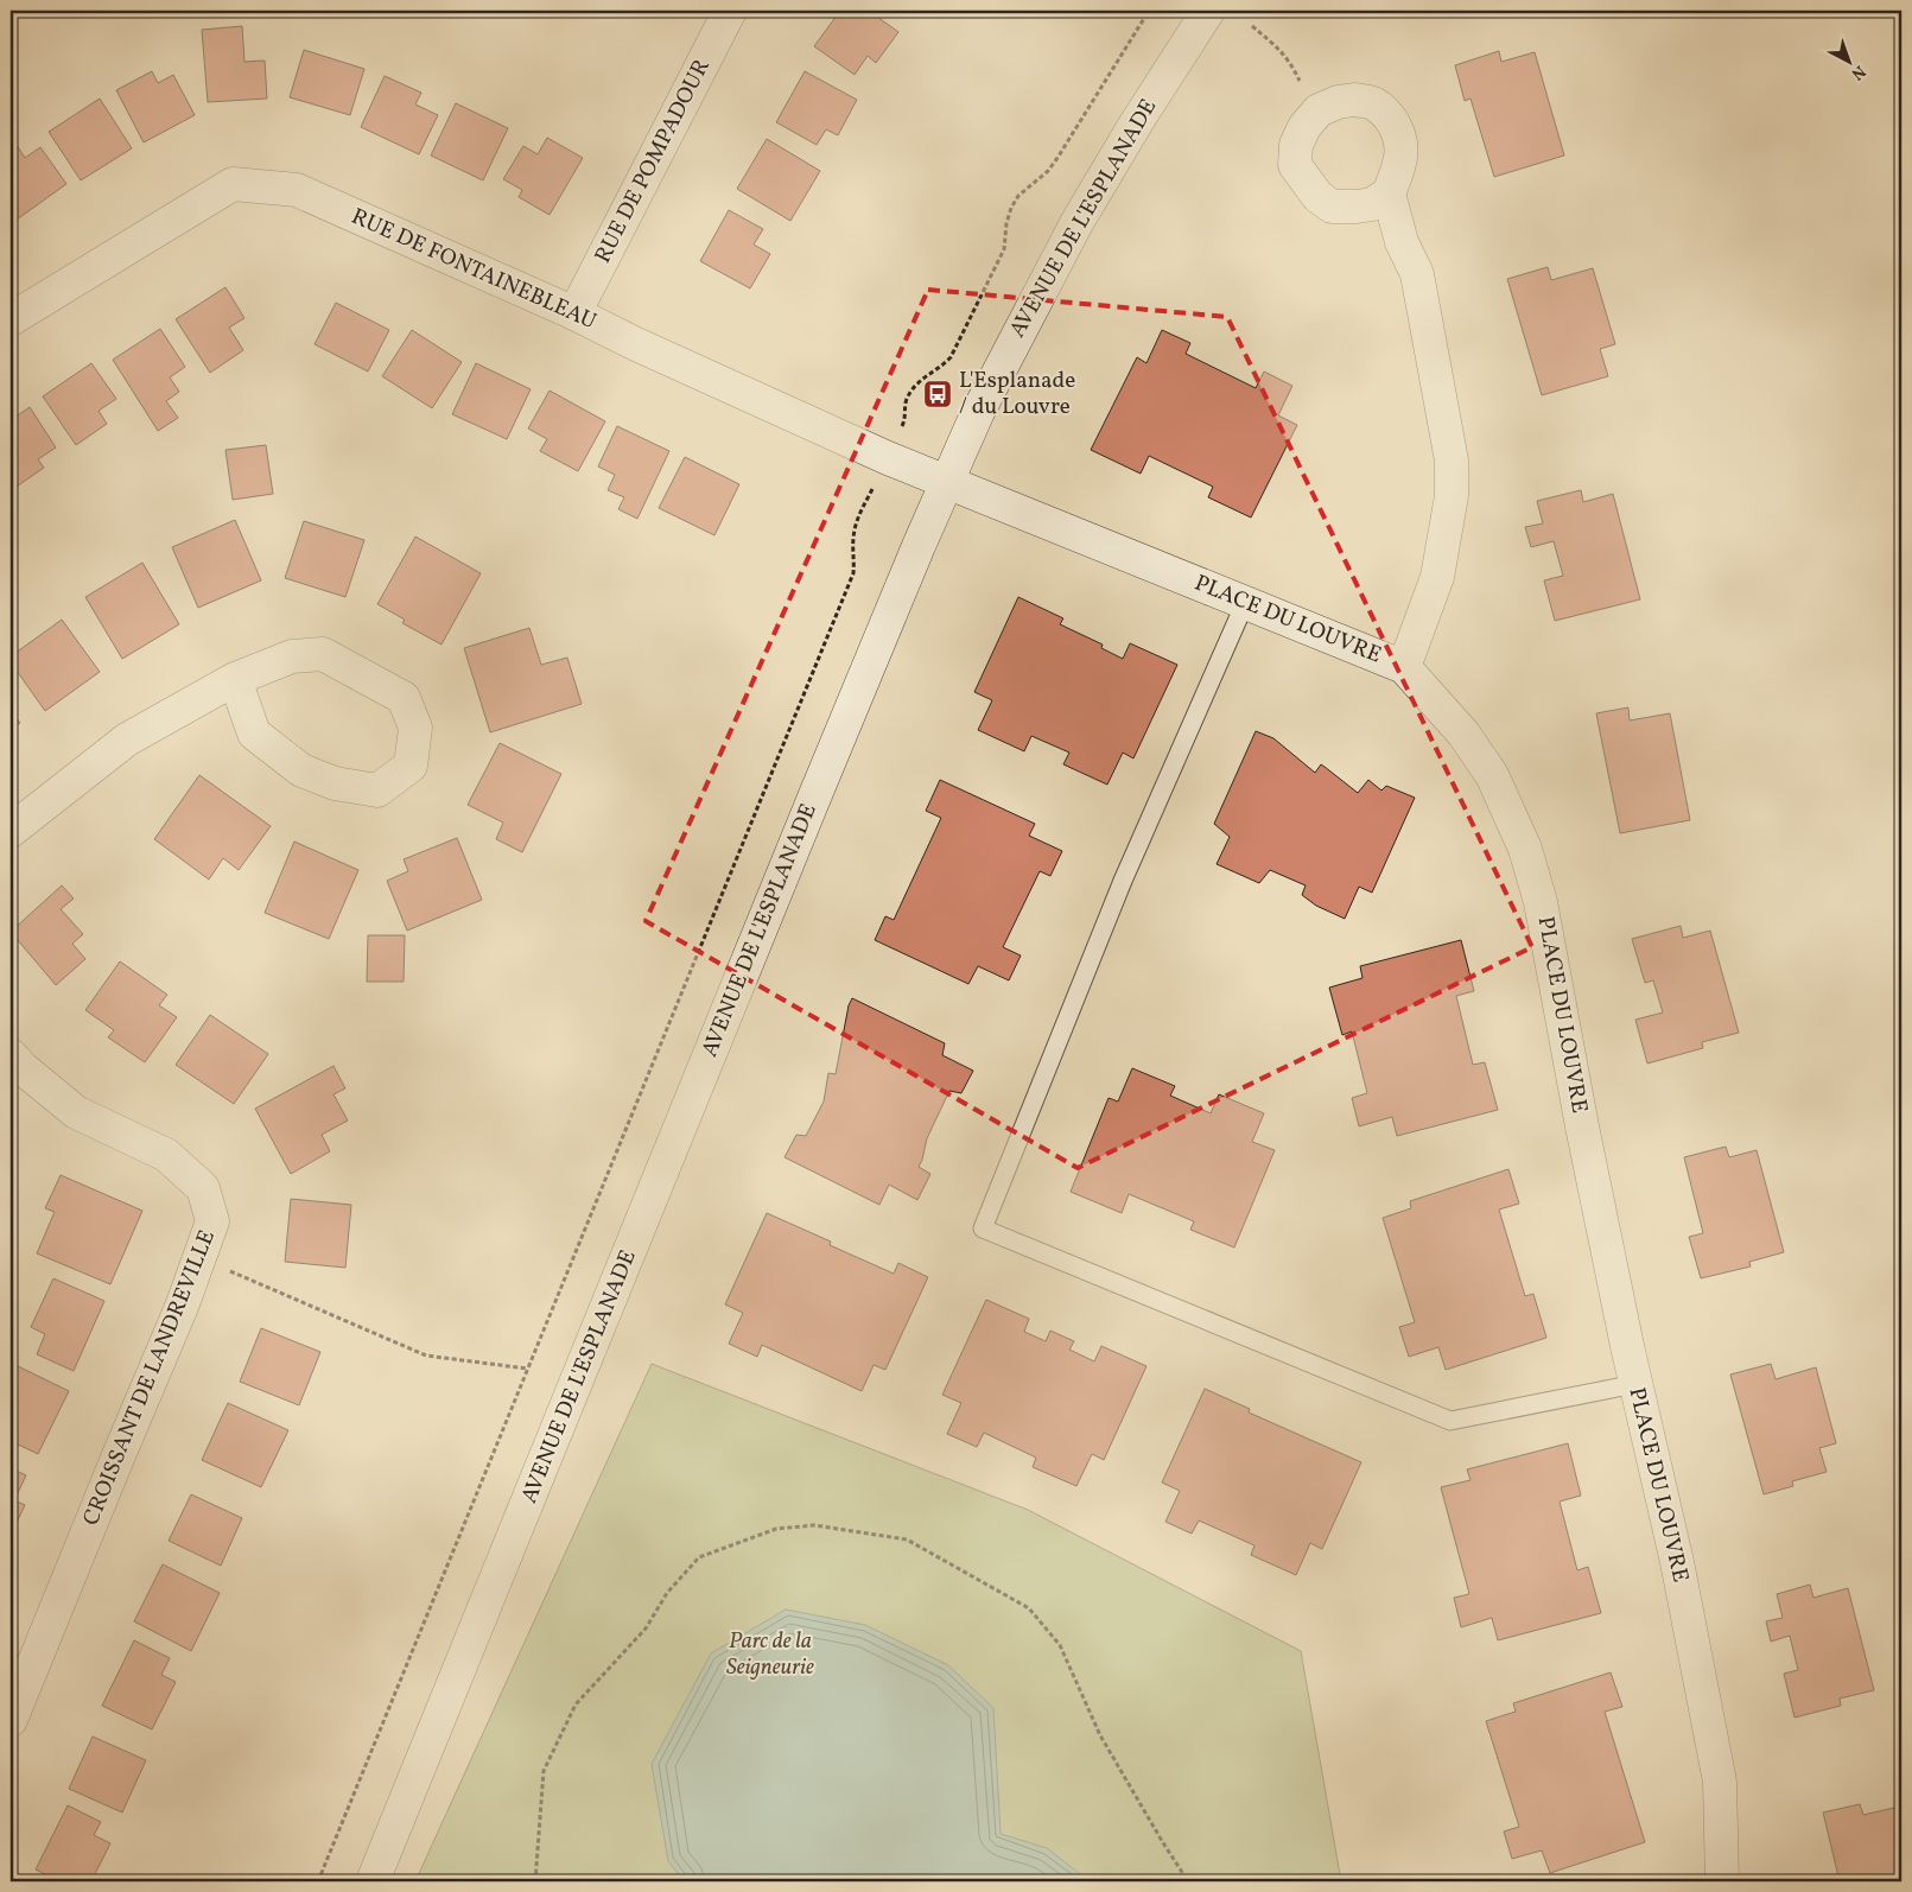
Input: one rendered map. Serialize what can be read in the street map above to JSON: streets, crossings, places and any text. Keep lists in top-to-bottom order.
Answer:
{
  "streets": {
    "street": [
      "RUE DE POMPADOUR",
      "AVENUE DE L'ESPLANADE",
      "RUE DE FONTAINEBLEAU",
      "PLACE DU LOUVRE",
      "CROISSANT DE LANDREVILLE"
    ]
  },
  "crossings": [
    ["RUE DE POMPADOUR", "RUE DE FONTAINEBLEAU"],
    ["AVENUE DE L'ESPLANADE", "RUE DE FONTAINEBLEAU"],
    ["AVENUE DE L'ESPLANADE", "PLACE DU LOUVRE"],
    ["RUE DE FONTAINEBLEAU", "PLACE DU LOUVRE"]
  ],
  "parks": ["Parc de la Seigneurie"],
  "places": {
    "bus stop": ["L'Esplanade / du Louvre"]
  },
  "north": "bottom right"
}
